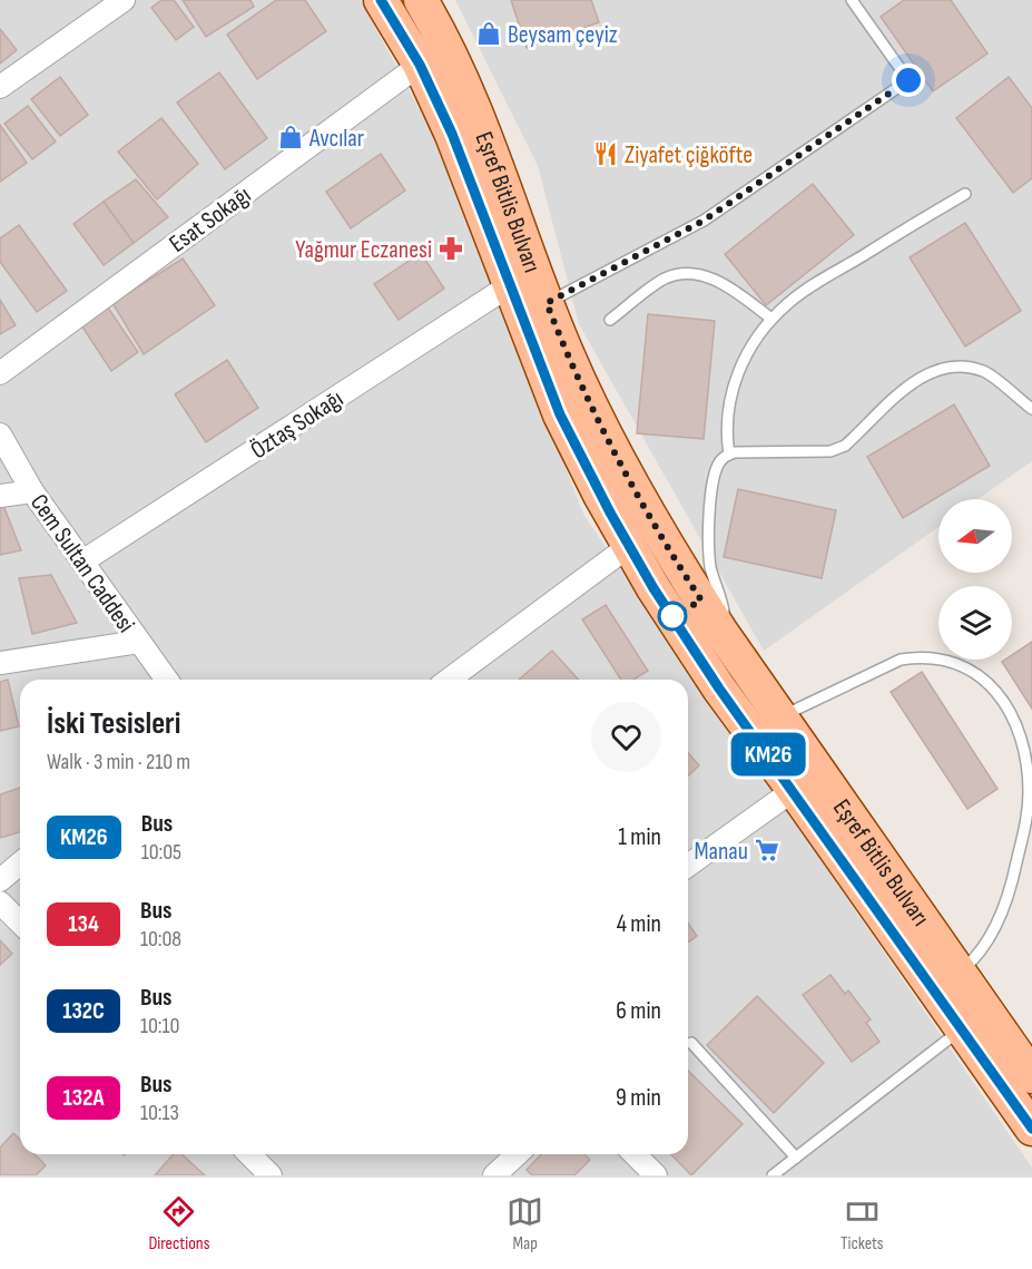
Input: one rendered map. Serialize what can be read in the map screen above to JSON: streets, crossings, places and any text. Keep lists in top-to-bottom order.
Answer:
{
  "streets": {
    "main road": ["Eşref Bitlis Bulvarı"],
    "street": ["Esat Sokağı", "Öztaş Sokağı", "Cem Sultan Caddesi"]
  },
  "crossings": [
    ["Eşref Bitlis Bulvarı", "Esat Sokağı"],
    ["Eşref Bitlis Bulvarı", "Öztaş Sokağı"],
    ["Öztaş Sokağı", "Cem Sultan Caddesi"]
  ],
  "places": {
    "shop": ["Beysam çeyiz", "Avcılar"],
    "restaurant": ["Ziyafet çiğköfte"],
    "pharmacy": ["Yağmur Eczanesi"],
    "supermarket": ["Manau"]
  },
  "lines": ["bus line KM26"],
  "north": "left",
  "page": {
    "on_map": "KM26",
    "heading": ["İski Tesisleri", "Walk · 3 min · 210 m"],
    "list": [
      {
        "mark": "KM26",
        "name": "Bus",
        "note": "10:05",
        "value": "1 min"
      },
      {
        "mark": "134",
        "name": "Bus",
        "note": "10:08",
        "value": "4 min"
      },
      {
        "mark": "132C",
        "name": "Bus",
        "note": "10:10",
        "value": "6 min"
      },
      {
        "mark": "132A",
        "name": "Bus",
        "note": "10:13",
        "value": "9 min"
      }
    ],
    "tabs": ["Directions", "Map", "Tickets"]
  }
}
